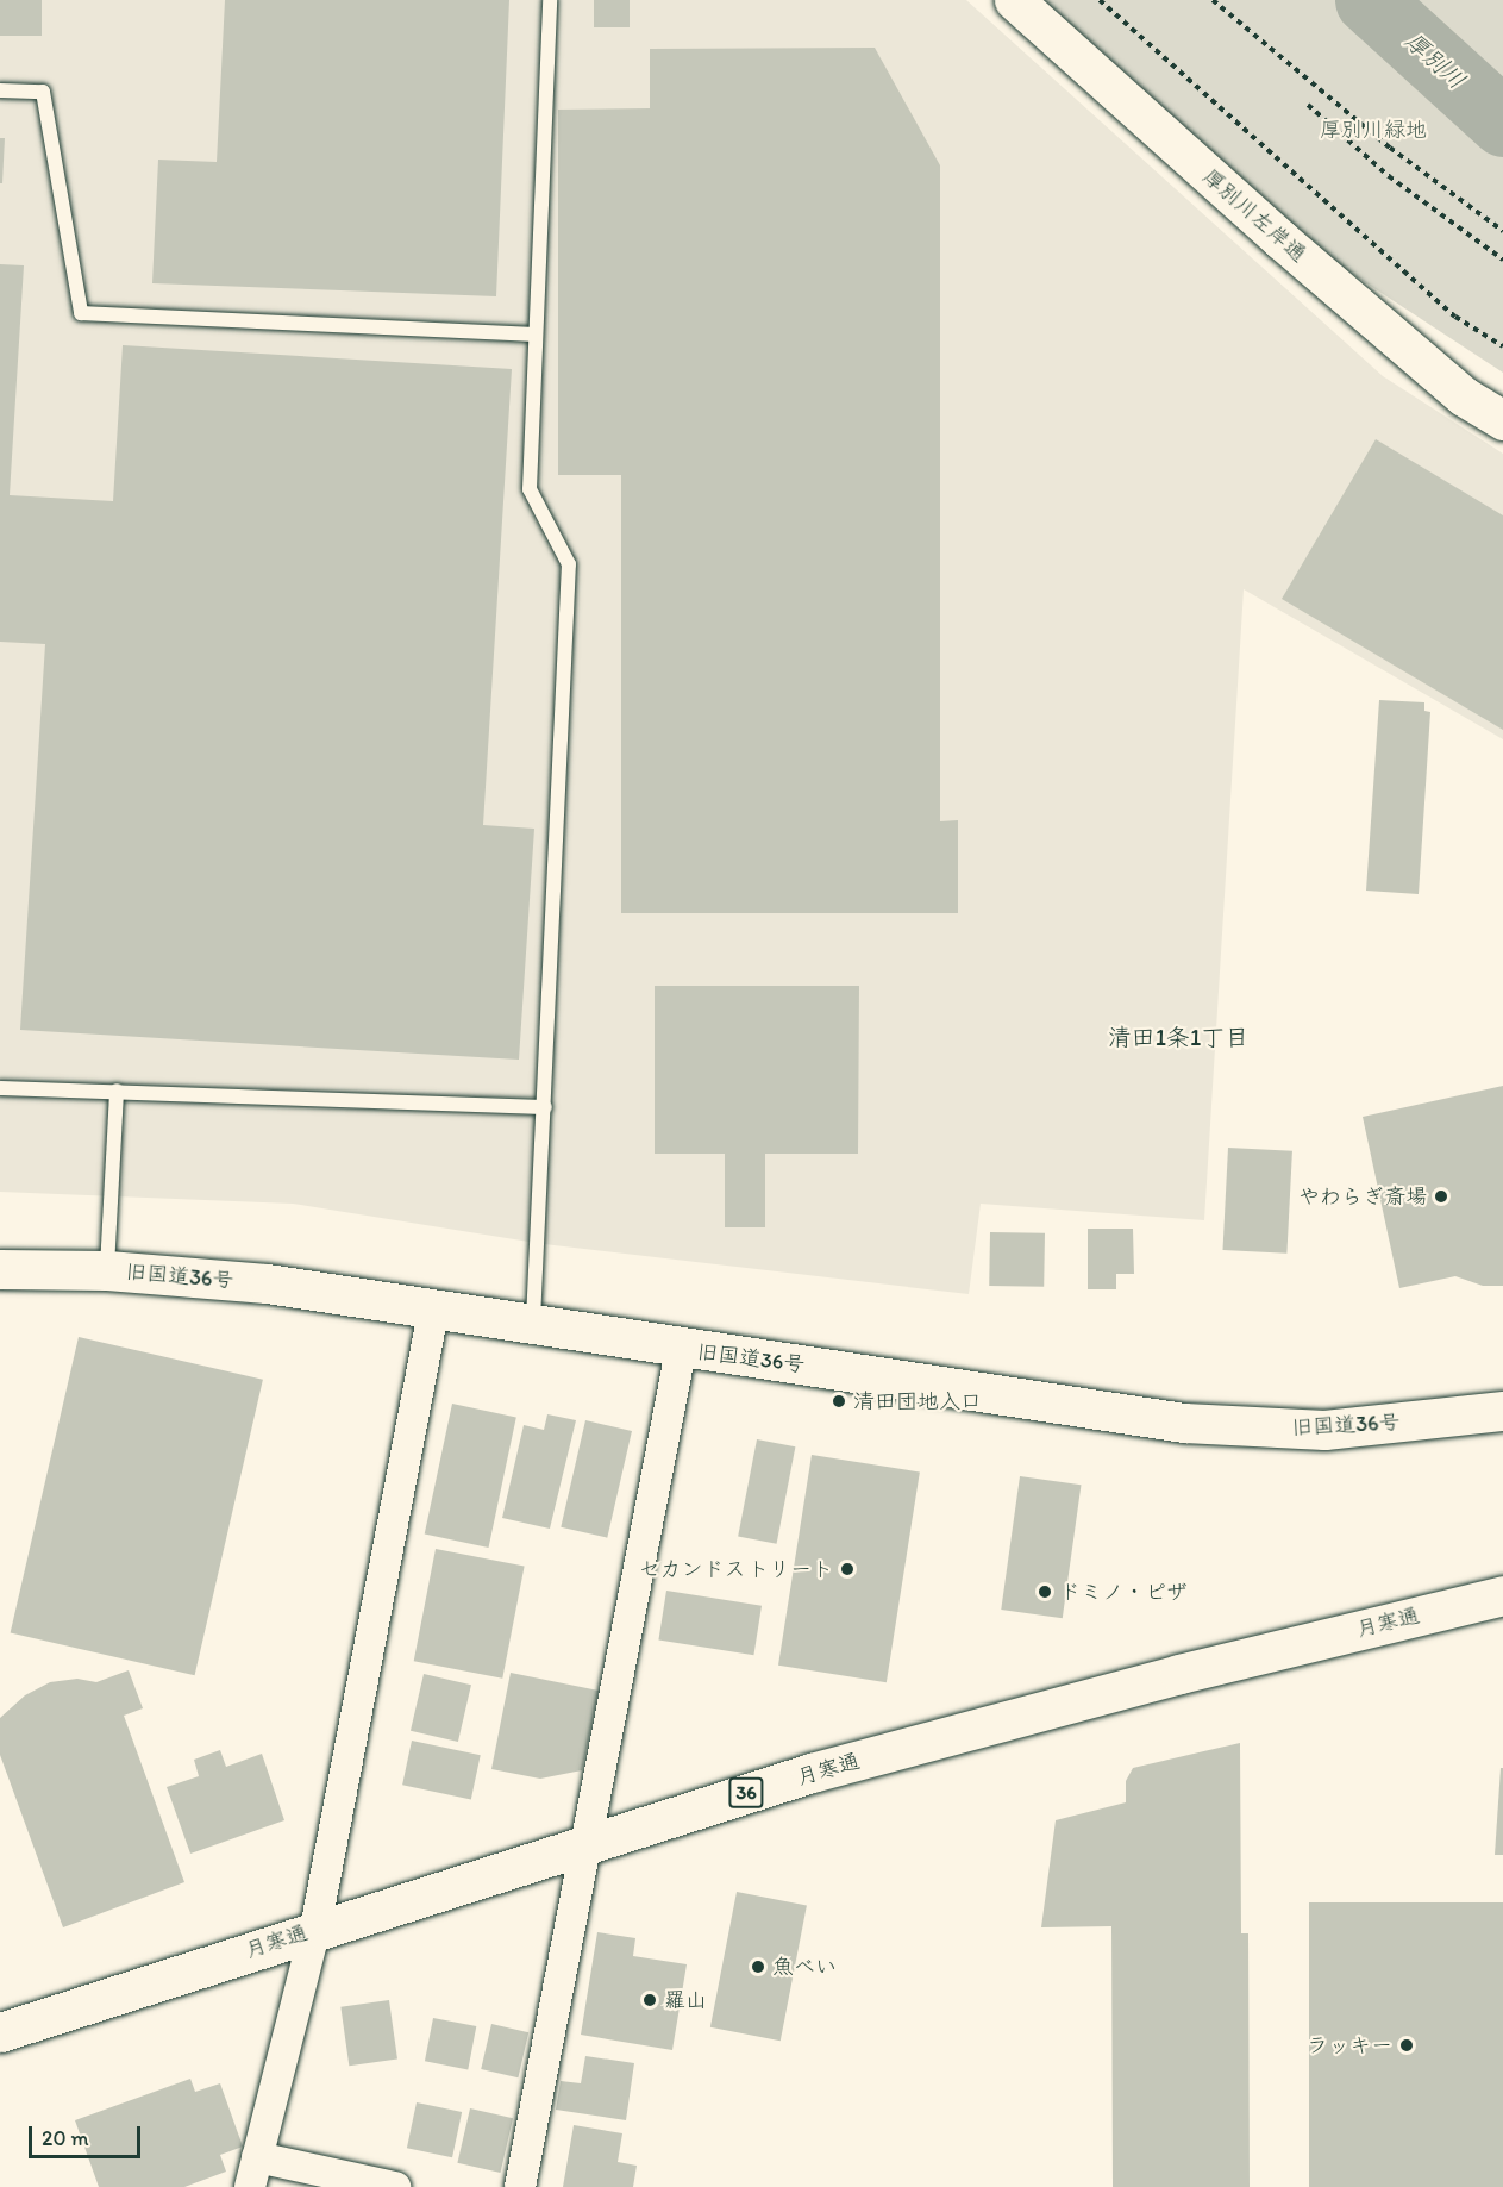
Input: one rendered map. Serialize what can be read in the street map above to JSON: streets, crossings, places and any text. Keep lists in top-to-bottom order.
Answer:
{
  "streets": {
    "main road": [
      "厚別川左岸通",
      "旧国道36号",
      "月寒通",
      "36"
    ]
  },
  "districts": ["清田1条1丁目"],
  "water": ["厚別川"],
  "parks": ["厚別川緑地"],
  "places": [
    "やわらぎ斎場",
    "清田団地入口",
    "セカンドストリート",
    "ドミノ・ピザ",
    "魚べい",
    "羅山",
    "ラッキー"
  ],
  "scale_bar": "20 m"
}
